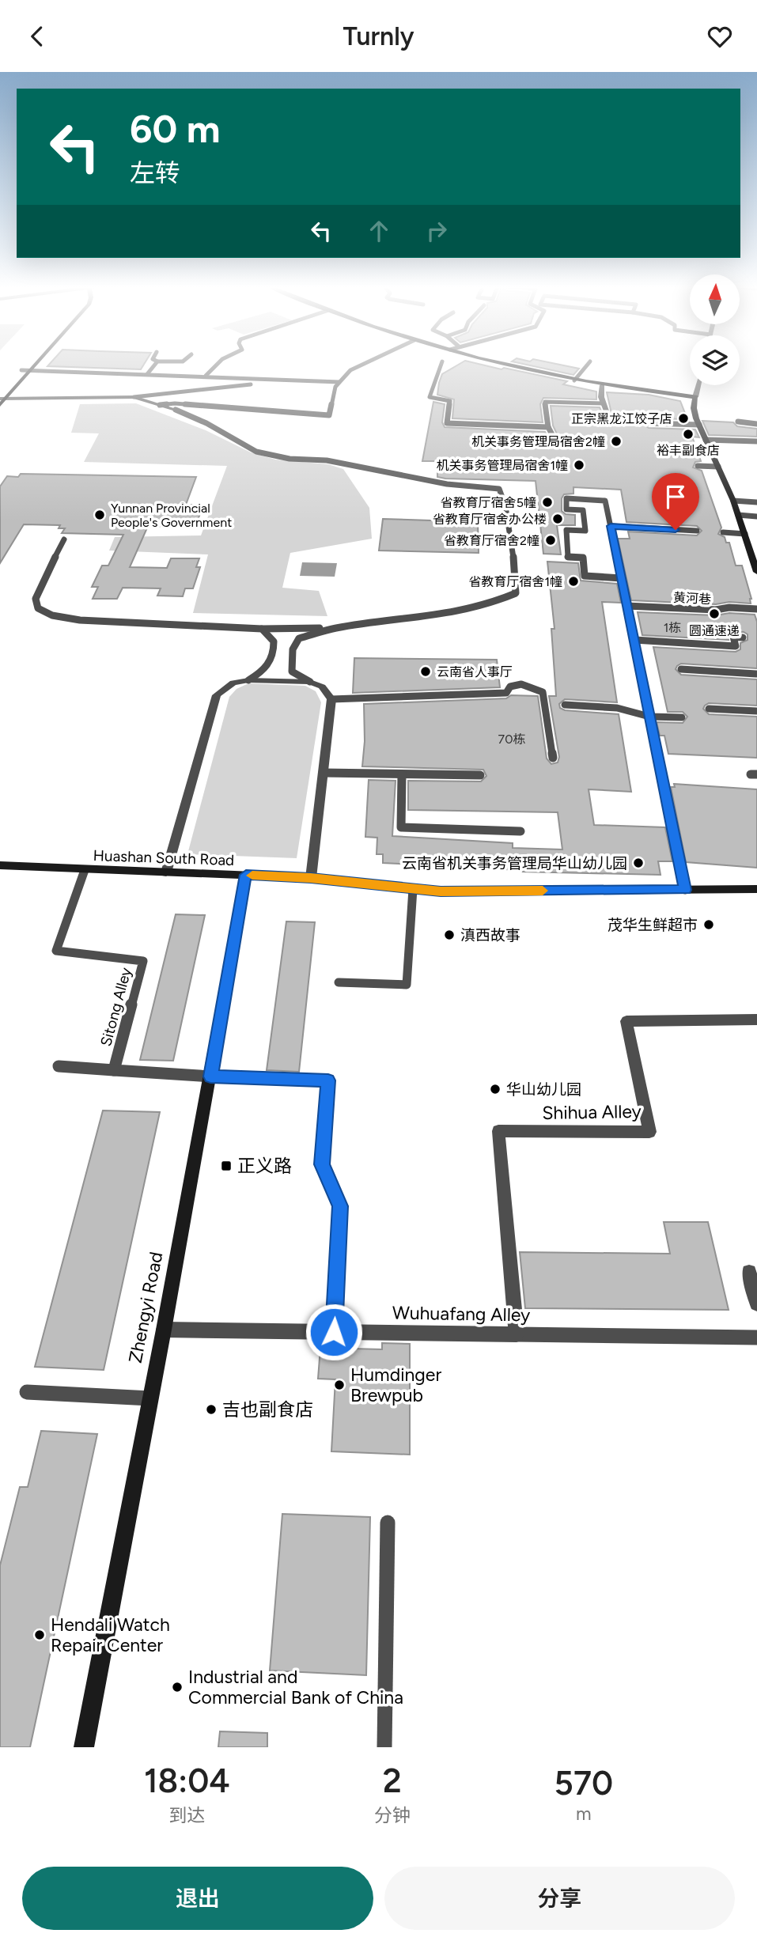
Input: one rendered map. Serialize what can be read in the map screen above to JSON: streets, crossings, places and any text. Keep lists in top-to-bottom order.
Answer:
{
  "streets": {
    "street": [
      "Huashan South Road",
      "Shihua Alley",
      "Zhengyi Road",
      "Wuhuafang Alley"
    ],
    "lane": ["黄河巷", "Sitong Alley"]
  },
  "crossings": [
    ["Huashan South Road", "Sitong Alley"],
    ["Huashan South Road", "Zhengyi Road"],
    ["Sitong Alley", "Zhengyi Road"],
    ["Sitong Alley", "Wuhuafang Alley"],
    ["Shihua Alley", "Wuhuafang Alley"],
    ["Zhengyi Road", "Wuhuafang Alley"]
  ],
  "places": {
    "other": [
      "正宗黑龙江饺子店",
      "裕丰副食店",
      "机关事务管理局宿舍2幢",
      "机关事务管理局宿舍1幢",
      "省教育厅宿舍5幢",
      "Yunnan Provincial People's Government",
      "省教育厅宿舍办公楼",
      "省教育厅宿舍2幢",
      "省教育厅宿舍1幢",
      "圆通速递",
      "云南省人事厅",
      "云南省机关事务管理局华山幼儿园",
      "茂华生鲜超市",
      "滇西故事",
      "华山幼儿园",
      "Humdinger Brewpub",
      "吉也副食店",
      "Hendali Watch Repair Center",
      "Industrial and Commercial Bank of China"
    ],
    "transit": ["正义路"]
  },
  "house_numbers": ["1栋", "70栋"],
  "north": "top",
  "page": {
    "header": "Turnly",
    "turn": ["60 m", "左转"],
    "eta": [
      "18:04",
      "到达",
      "2",
      "分钟",
      "570",
      "m"
    ],
    "buttons": ["退出", "分享"]
  }
}
